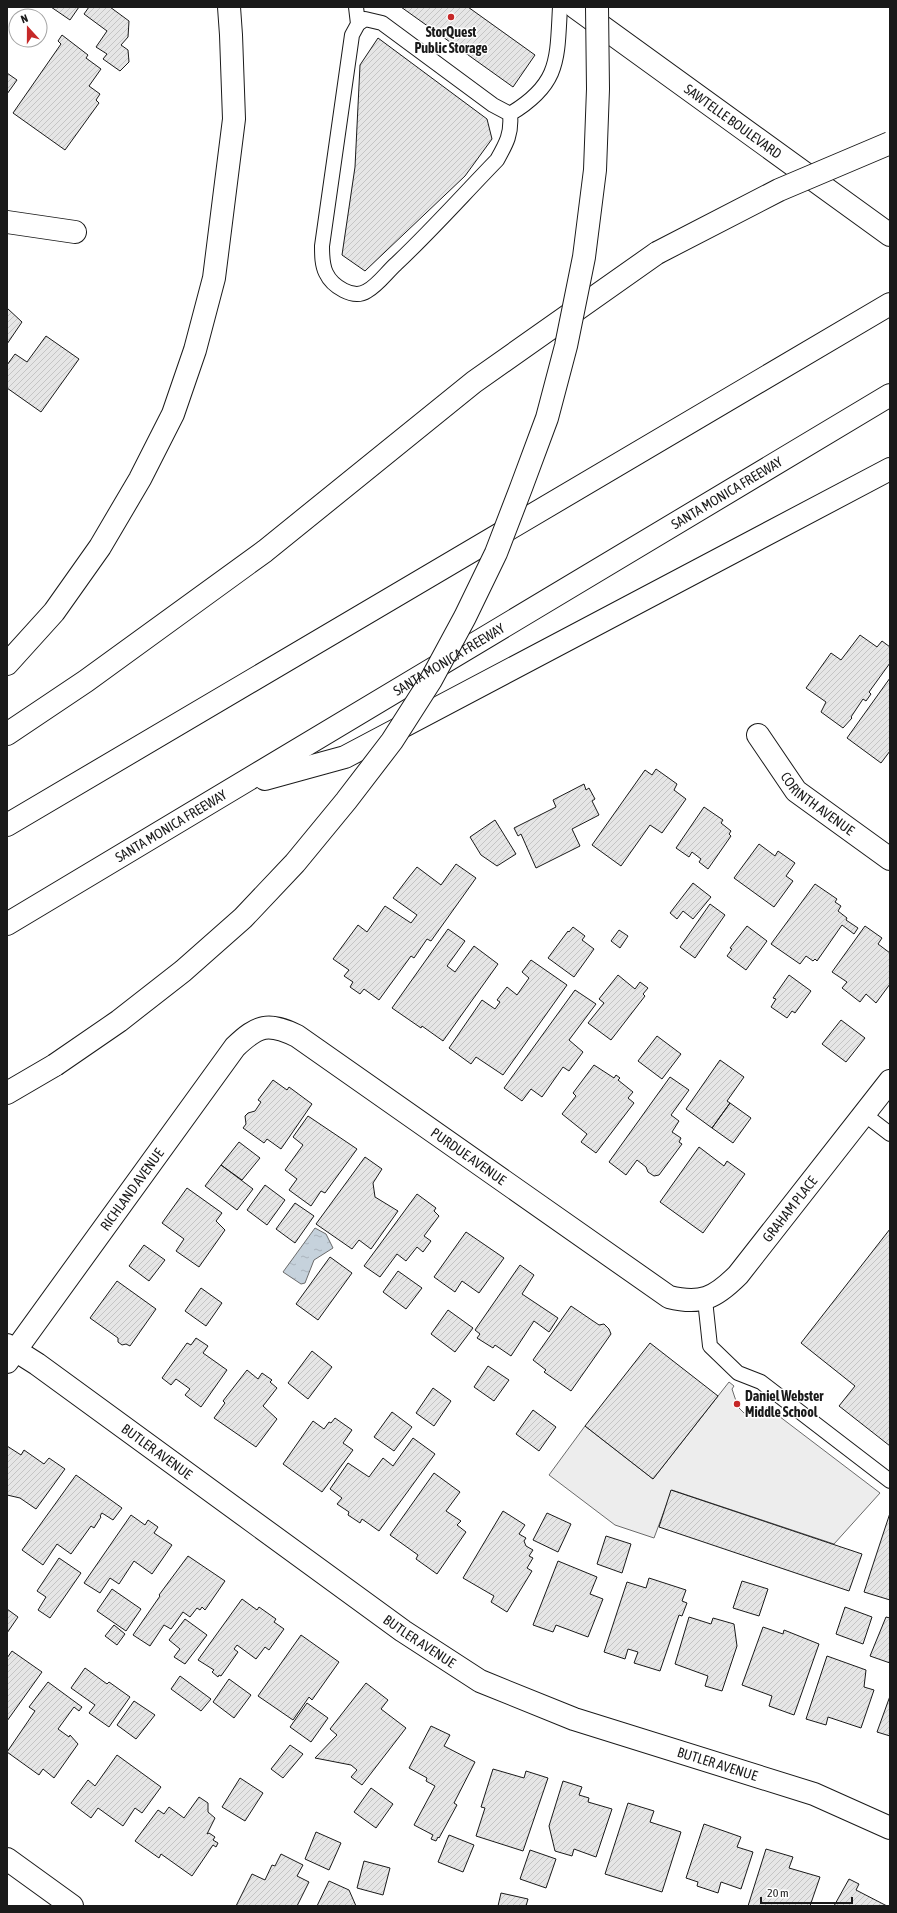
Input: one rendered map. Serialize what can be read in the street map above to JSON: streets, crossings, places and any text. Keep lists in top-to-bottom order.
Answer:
{
  "streets": {
    "main road": [
      "SAWTELLE BOULEVARD",
      "SANTA MONICA FREEWAY",
      "CORINTH AVENUE",
      "PURDUE AVENUE",
      "RICHLAND AVENUE",
      "GRAHAM PLACE",
      "BUTLER AVENUE"
    ]
  },
  "crossings": [
    ["PURDUE AVENUE", "RICHLAND AVENUE"],
    ["PURDUE AVENUE", "GRAHAM PLACE"],
    ["RICHLAND AVENUE", "BUTLER AVENUE"]
  ],
  "places": ["StorQuest Public Storage", "Daniel Webster Middle School"],
  "scale_bar": "20 m",
  "north": "top"
}
